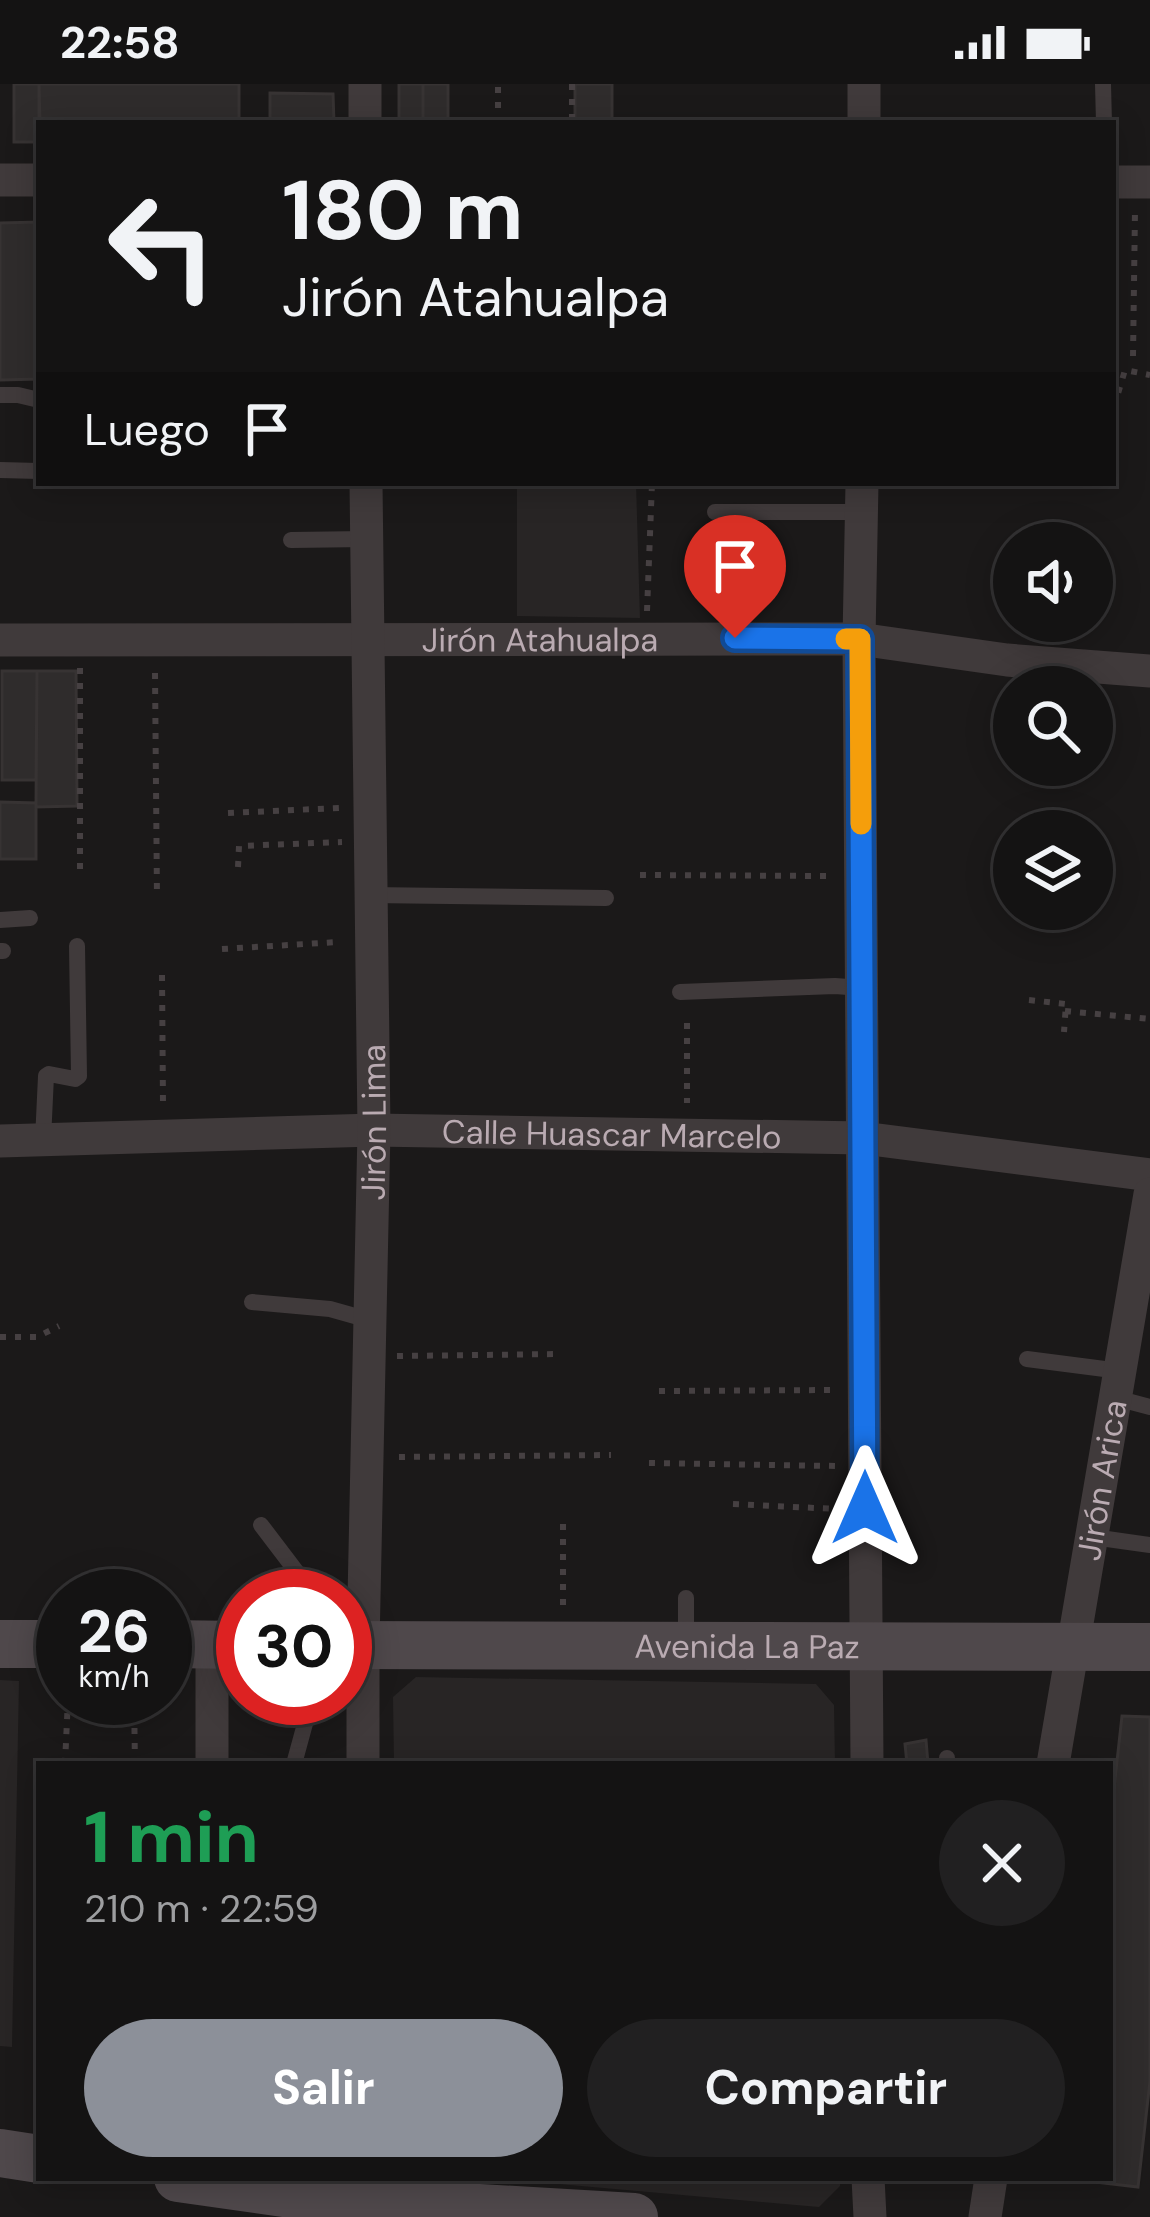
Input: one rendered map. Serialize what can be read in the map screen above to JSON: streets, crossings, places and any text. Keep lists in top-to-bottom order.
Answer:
{
  "streets": {
    "street": [
      "Jirón Atahualpa",
      "Jirón Lima",
      "Calle Huascar Marcelo",
      "Jirón Arica",
      "Avenida La Paz"
    ]
  },
  "crossings": [
    ["Jirón Atahualpa", "Jirón Lima"],
    ["Jirón Lima", "Calle Huascar Marcelo"],
    ["Jirón Arica", "Avenida La Paz"]
  ],
  "page": {
    "status": "22:58",
    "turn": ["180 m", "Jirón Atahualpa"],
    "then": "Luego",
    "speed": "26 km/h",
    "limit": "30",
    "heading": ["1 min", "210 m · 22:59"],
    "buttons": ["Salir", "Compartir"]
  }
}
